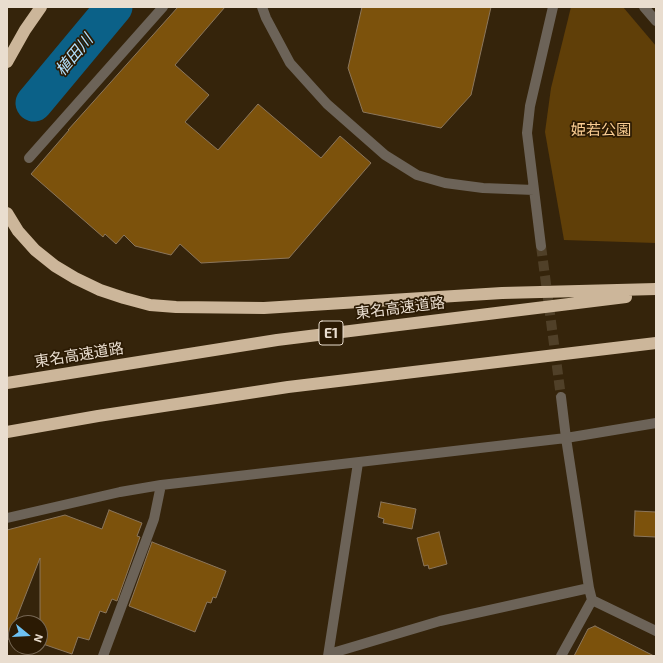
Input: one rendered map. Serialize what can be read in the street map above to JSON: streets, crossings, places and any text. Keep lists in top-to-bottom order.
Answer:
{
  "streets": {
    "highway": ["東名高速道路", "E1"]
  },
  "water": ["植田川"],
  "parks": ["姫若公園"],
  "north": "right"
}
